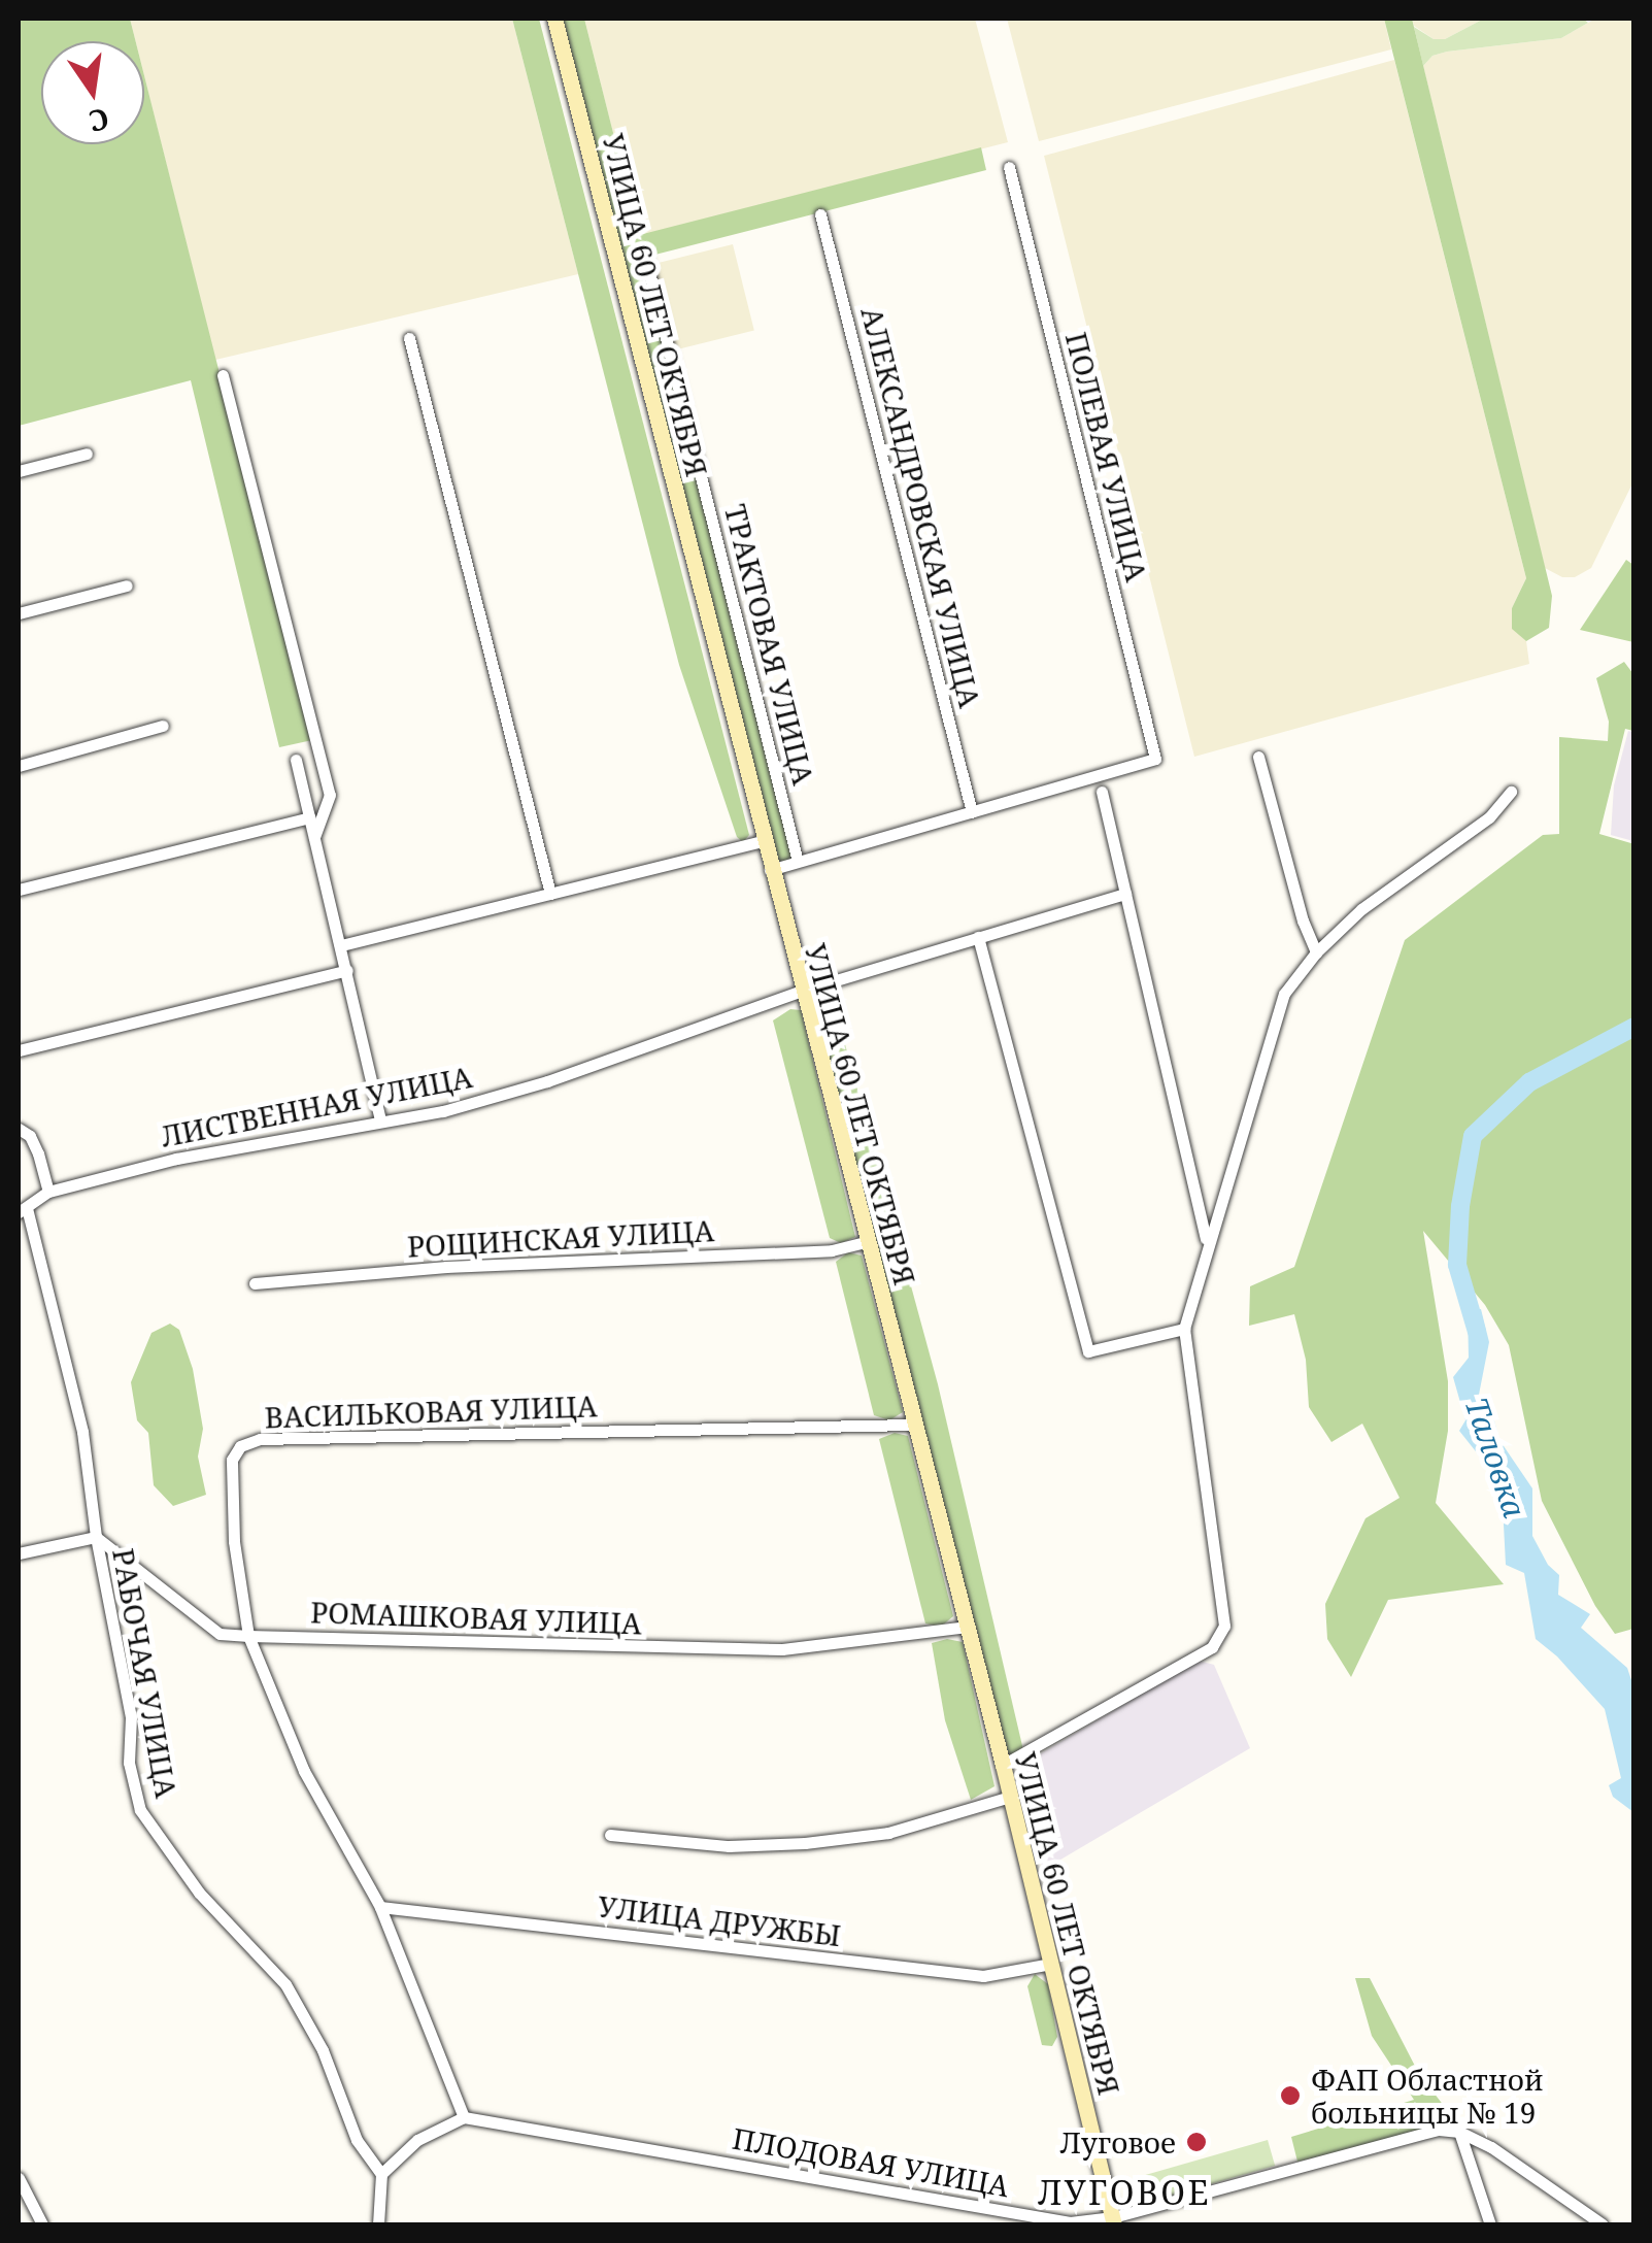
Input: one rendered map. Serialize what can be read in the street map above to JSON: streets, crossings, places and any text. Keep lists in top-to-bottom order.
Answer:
{
  "streets": {
    "street": [
      "УЛИЦА 60 ЛЕТ ОКТЯБРЯ",
      "ПОЛЕВАЯ УЛИЦА",
      "АЛЕКСАНДРОВСКАЯ УЛИЦА",
      "ТРАКТОВАЯ УЛИЦА",
      "ЛИСТВЕННАЯ УЛИЦА",
      "РОЩИНСКАЯ УЛИЦА",
      "ВАСИЛЬКОВАЯ УЛИЦА",
      "РОМАШКОВАЯ УЛИЦА",
      "РАБОЧАЯ УЛИЦА",
      "УЛИЦА ДРУЖБЫ",
      "ПЛОДОВАЯ УЛИЦА"
    ]
  },
  "crossings": [
    ["УЛИЦА 60 ЛЕТ ОКТЯБРЯ", "ЛИСТВЕННАЯ УЛИЦА"],
    ["УЛИЦА 60 ЛЕТ ОКТЯБРЯ", "РОЩИНСКАЯ УЛИЦА"],
    ["УЛИЦА 60 ЛЕТ ОКТЯБРЯ", "ВАСИЛЬКОВАЯ УЛИЦА"],
    ["УЛИЦА 60 ЛЕТ ОКТЯБРЯ", "РОМАШКОВАЯ УЛИЦА"],
    ["УЛИЦА 60 ЛЕТ ОКТЯБРЯ", "УЛИЦА ДРУЖБЫ"],
    ["УЛИЦА 60 ЛЕТ ОКТЯБРЯ", "ПЛОДОВАЯ УЛИЦА"],
    ["ПОЛЕВАЯ УЛИЦА", "АЛЕКСАНДРОВСКАЯ УЛИЦА"],
    ["ЛИСТВЕННАЯ УЛИЦА", "РАБОЧАЯ УЛИЦА"],
    ["ВАСИЛЬКОВАЯ УЛИЦА", "РОМАШКОВАЯ УЛИЦА"],
    ["ВАСИЛЬКОВАЯ УЛИЦА", "УЛИЦА ДРУЖБЫ"],
    ["ВАСИЛЬКОВАЯ УЛИЦА", "ПЛОДОВАЯ УЛИЦА"],
    ["РОМАШКОВАЯ УЛИЦА", "РАБОЧАЯ УЛИЦА"]
  ],
  "districts": ["ЛУГОВОЕ"],
  "water": ["Таловка"],
  "places": ["ФАП Областной больницы № 19", "Луговое"],
  "north": "bottom"
}
